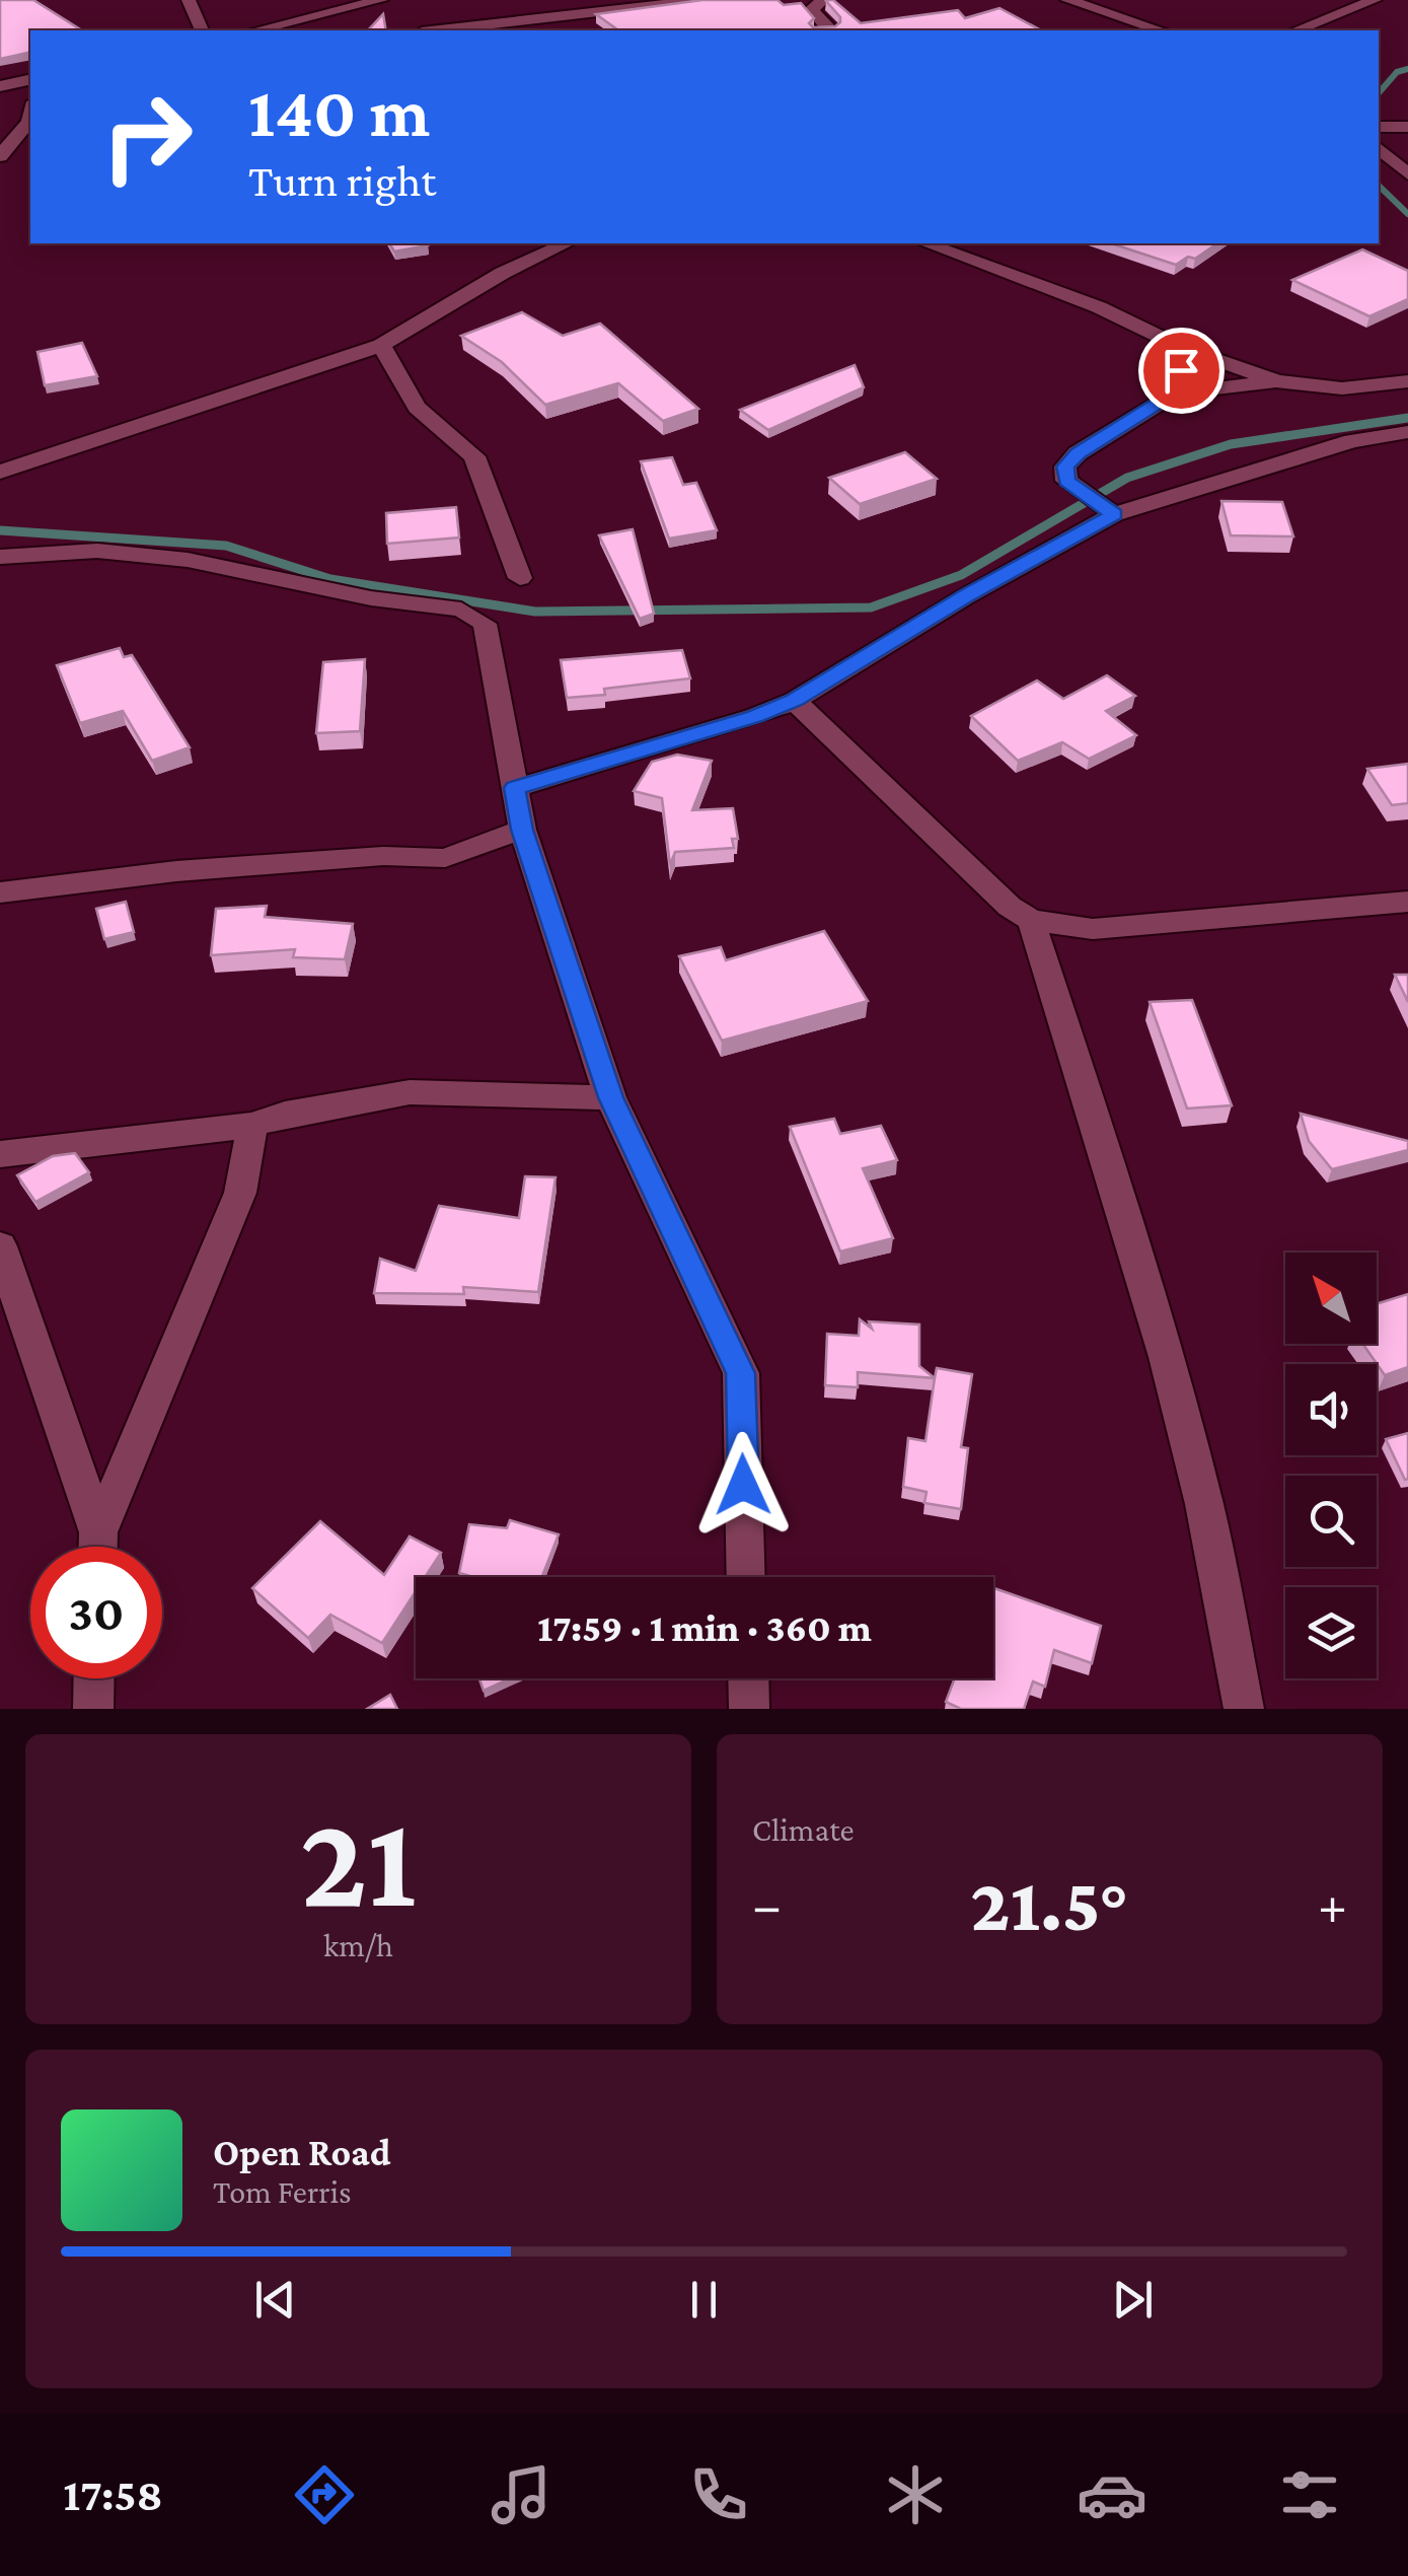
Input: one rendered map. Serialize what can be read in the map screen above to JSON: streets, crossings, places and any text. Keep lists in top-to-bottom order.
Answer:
{
  "north": "top left",
  "page": {
    "turn": ["140 m", "Turn right"],
    "limit": "30",
    "trip": "17:59 · 1 min · 360 m",
    "tile": [
      ["21", "km/h"],
      "Climate"
    ],
    "heat": ["−", "21.5°", "+"],
    "song": ["Open Road", "Tom Ferris"],
    "tabs": "17:58"
  }
}
